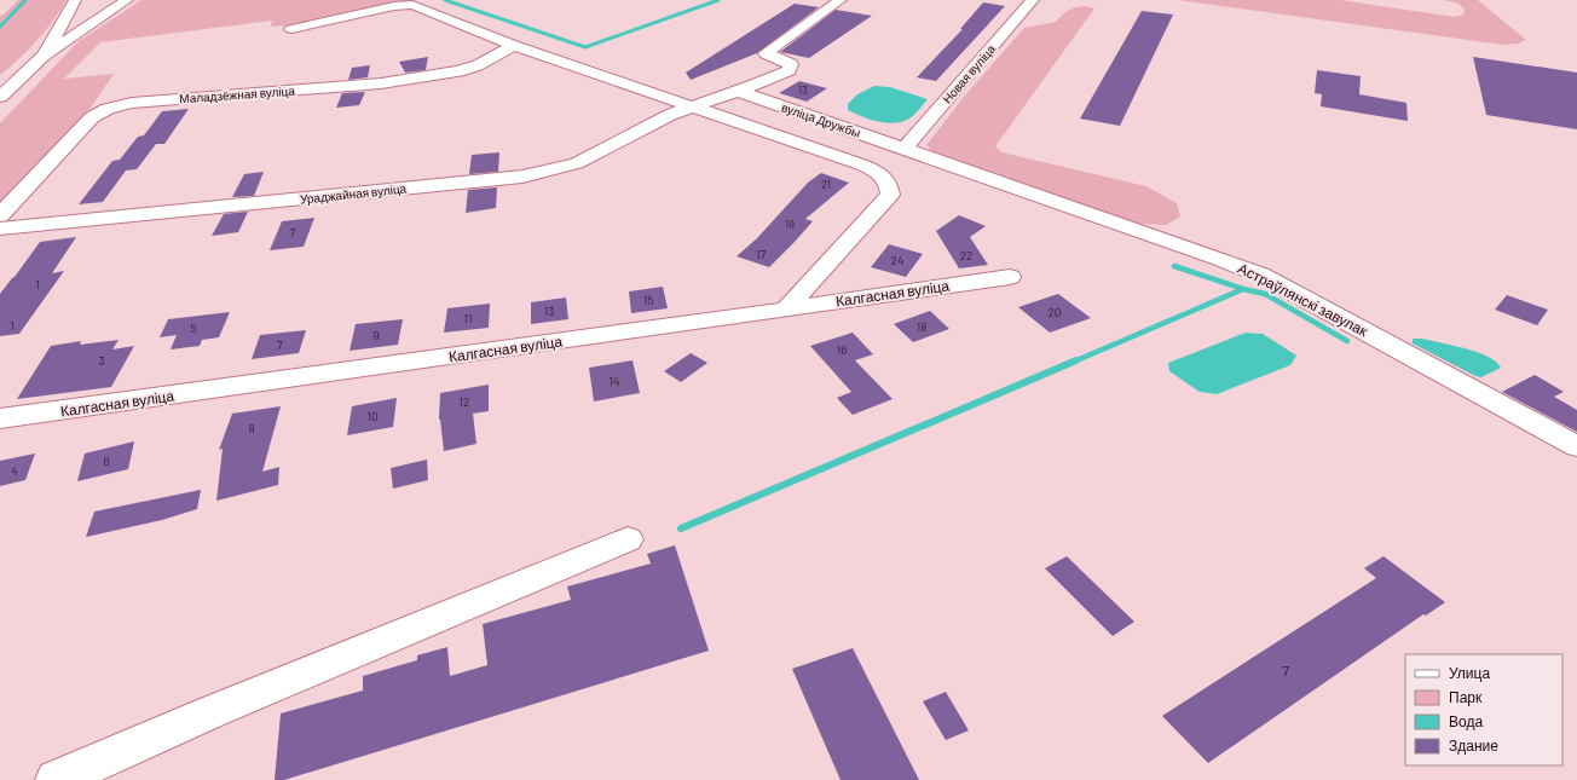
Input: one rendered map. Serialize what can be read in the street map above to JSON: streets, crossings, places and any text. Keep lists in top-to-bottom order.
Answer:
{
  "streets": {
    "main road": [
      "Новая вуліца",
      "Маладзёжная вуліца",
      "вуліца Дружбы",
      "Ураджайная вуліца",
      "Калгасная вуліца",
      "Астраўлянскі завулак"
    ]
  },
  "crossings": [
    ["Новая вуліца", "вуліца Дружбы"],
    ["Новая вуліца", "Астраўлянскі завулак"],
    ["вуліца Дружбы", "Ураджайная вуліца"],
    ["вуліца Дружбы", "Астраўлянскі завулак"]
  ],
  "house_numbers": [
    "13",
    "21",
    "19",
    "7",
    "17",
    "22",
    "24",
    "1",
    "15",
    "13",
    "20",
    "11",
    "1",
    "18",
    "5",
    "9",
    "7",
    "16",
    "3",
    "14",
    "12",
    "10",
    "8",
    "6",
    "4",
    "7"
  ],
  "legend": [
    "Улица",
    "Парк",
    "Вода",
    "Здание"
  ]
}
